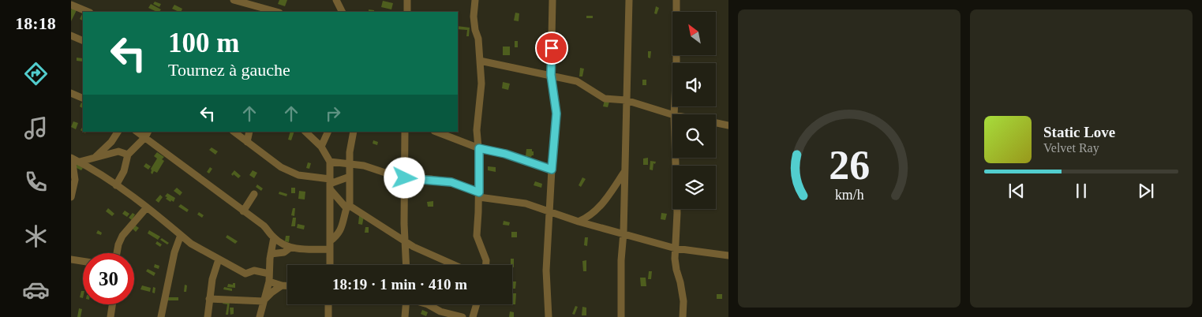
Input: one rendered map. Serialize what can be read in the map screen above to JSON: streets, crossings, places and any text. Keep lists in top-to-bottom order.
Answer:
{
  "north": "top left",
  "page": {
    "tabs": "18:18",
    "turn": ["100 m", "Tournez à gauche"],
    "song": ["Static Love", "Velvet Ray"],
    "limit": "30",
    "trip": "18:19 · 1 min · 410 m",
    "gauge": ["26", "km/h"]
  }
}
